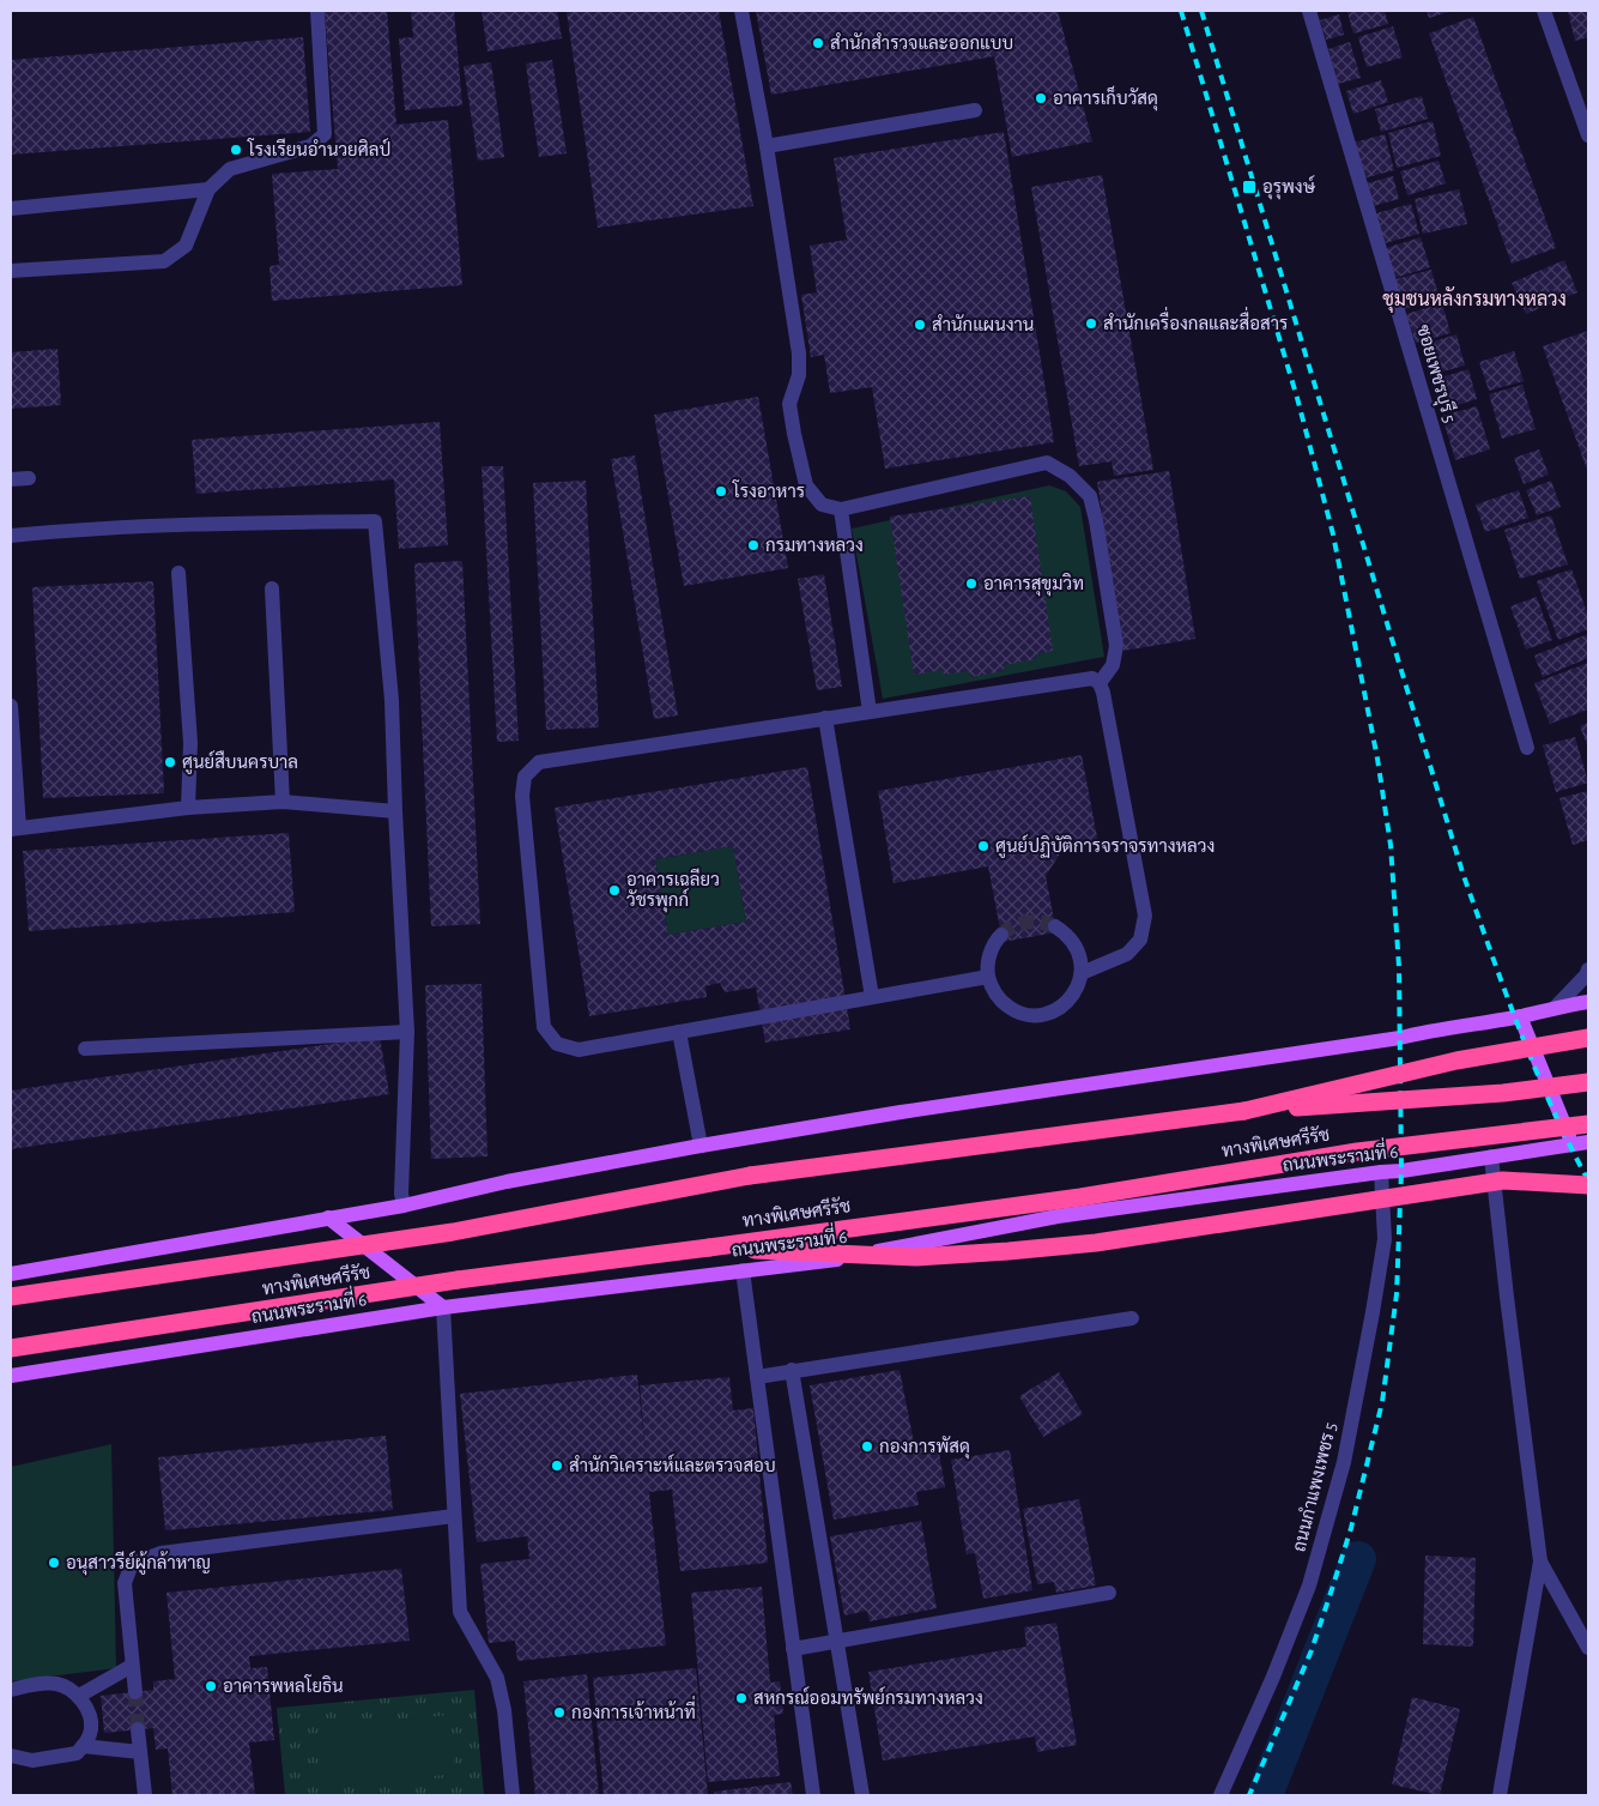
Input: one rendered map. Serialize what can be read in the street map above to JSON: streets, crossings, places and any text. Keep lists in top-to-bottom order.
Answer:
{
  "streets": {
    "highway": ["ทางพิเศษศรีรัช"],
    "main road": ["ถนนพระรามที่ 6"],
    "street": ["ซอยเพชรบุรี 5", "ถนนกำแพงเพชร 5"]
  },
  "crossings": [
    ["ถนนพระรามที่ 6", "ถนนกำแพงเพชร 5"]
  ],
  "districts": ["ชุมชนหลังกรมทางหลวง"],
  "places": {
    "other": [
      "สำนักสำรวจและออกแบบ",
      "อาคารเก็บวัสดุ",
      "โรงเรียนอำนวยศิลป์",
      "สำนักเครื่องกลและสื่อสาร",
      "สำนักแผนงาน",
      "โรงอาหาร",
      "กรมทางหลวง",
      "อาคารสุขุมวิท",
      "ศูนย์สืบนครบาล",
      "ศูนย์ปฏิบัติการจราจรทางหลวง",
      "อาคารเฉลียว วัชรพุกก์",
      "กองการพัสดุ",
      "สำนักวิเคราะห์และตรวจสอบ",
      "อนุสาวรีย์ผู้กล้าหาญ",
      "อาคารพหลโยธิน",
      "สหกรณ์ออมทรัพย์กรมทางหลวง",
      "กองการเจ้าหน้าที่"
    ],
    "transit": ["อุรุพงษ์"]
  }
}
